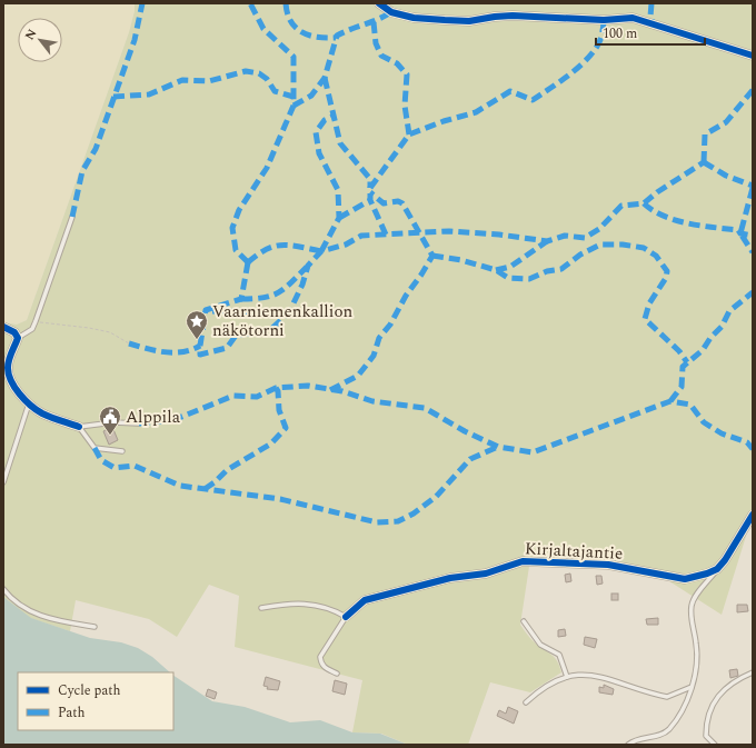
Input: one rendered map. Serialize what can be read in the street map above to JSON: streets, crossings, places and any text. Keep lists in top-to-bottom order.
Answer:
{
  "streets": {
    "street": ["Kirjaltajantie"]
  },
  "places": {
    "place": ["Vaarniemenkallion näkötorni"],
    "public building": ["Alppila"]
  },
  "legend": ["Cycle path", "Path"],
  "scale_bar": "100 m",
  "north": "top left"
}
